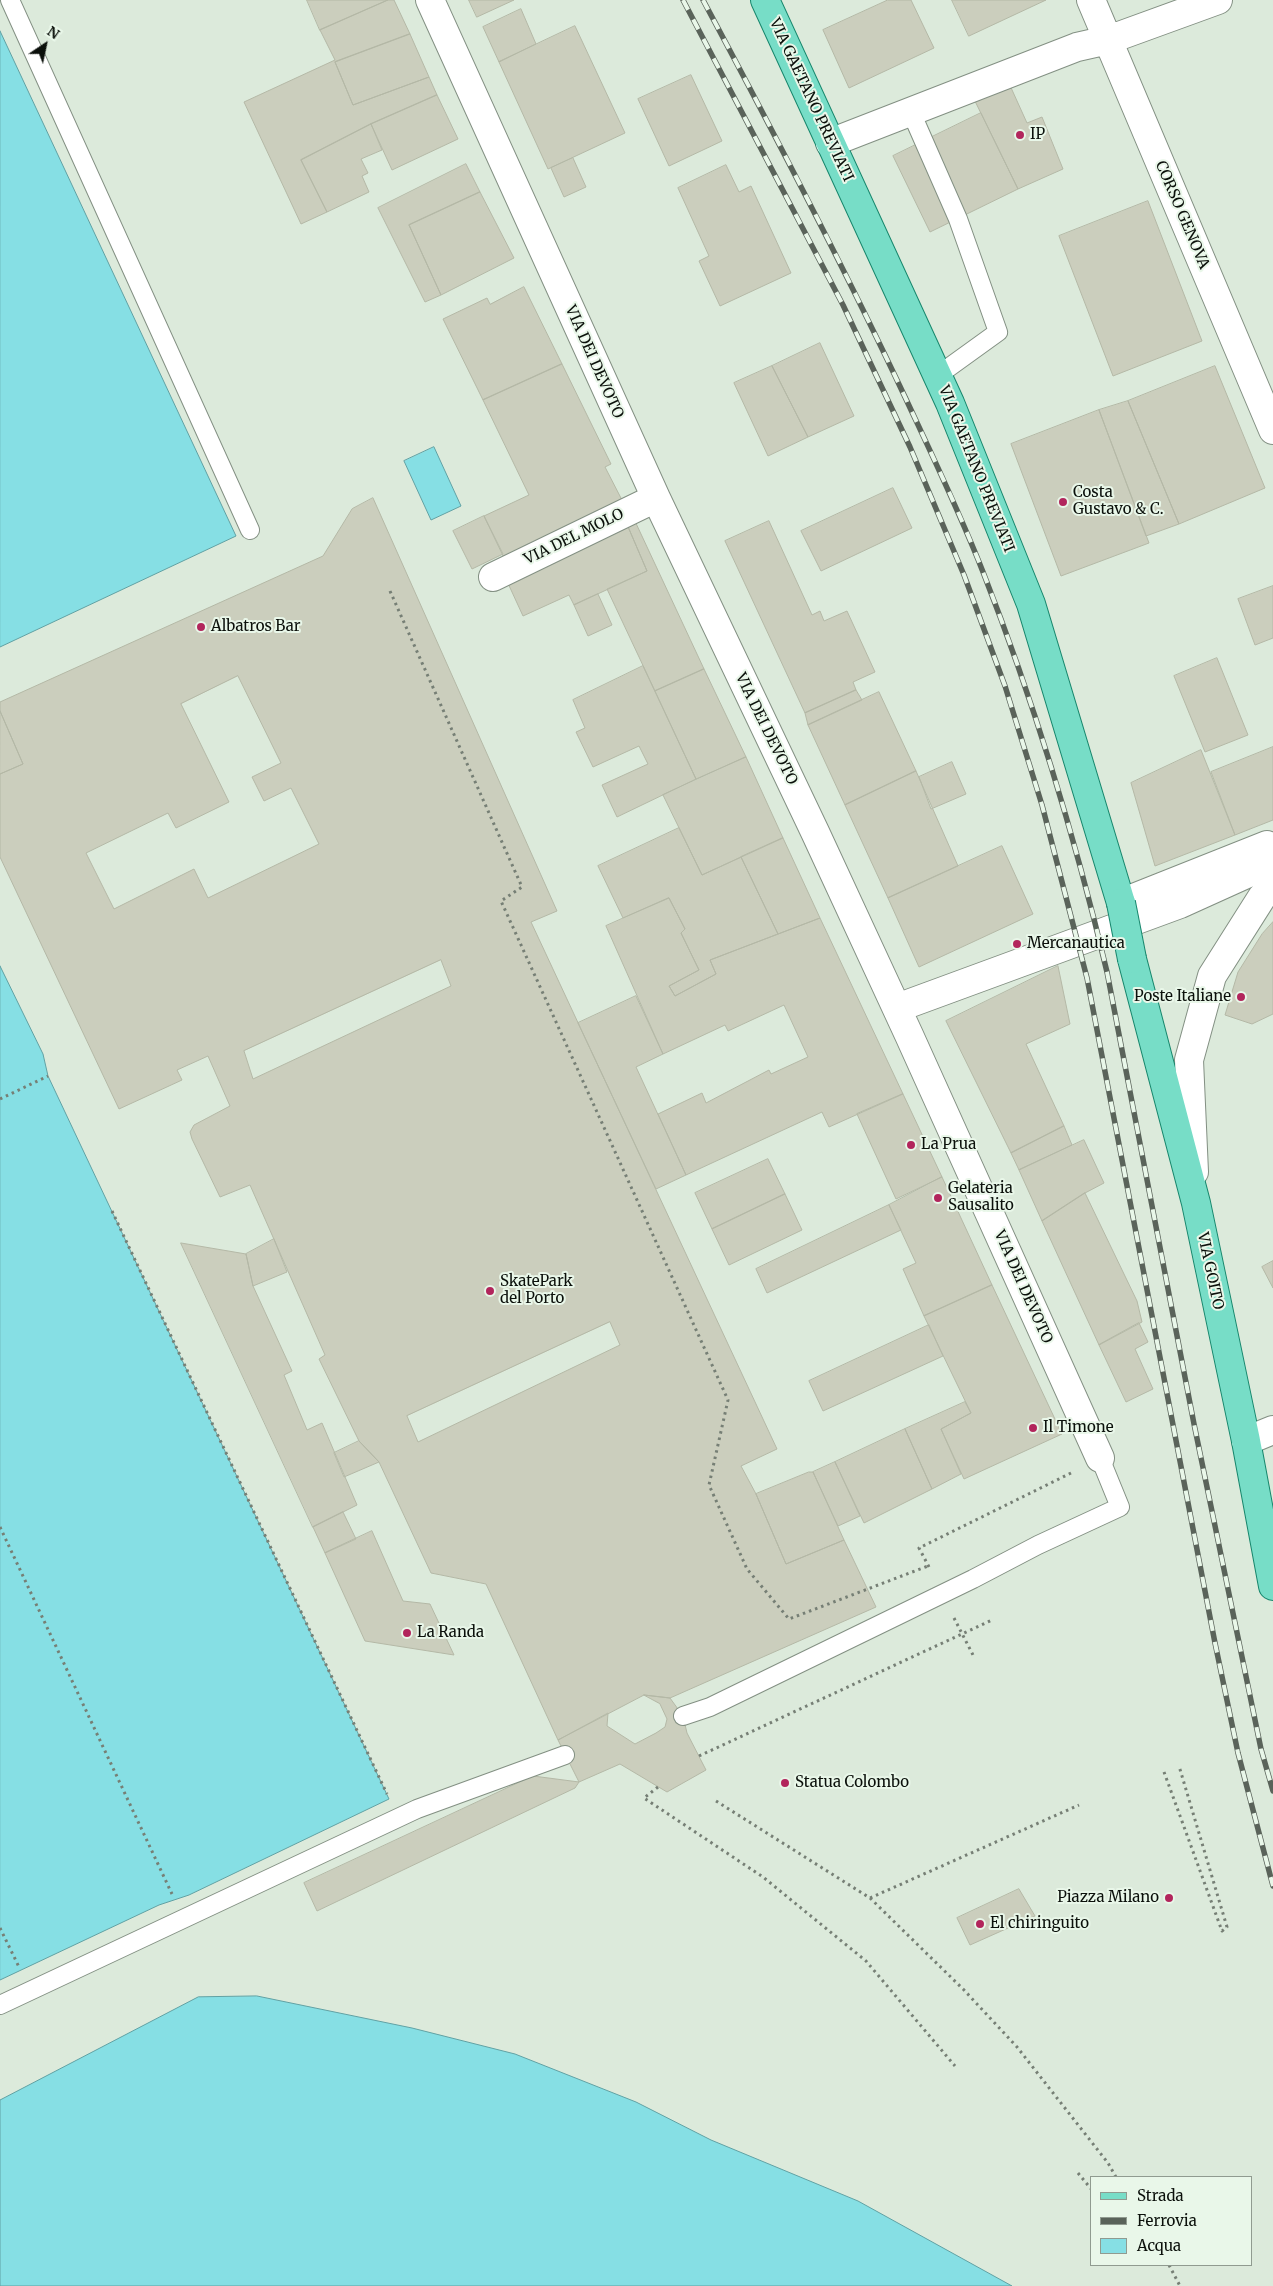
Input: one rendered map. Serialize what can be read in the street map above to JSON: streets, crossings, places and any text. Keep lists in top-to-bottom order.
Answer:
{
  "streets": {
    "main road": ["VIA GAETANO PREVIATI", "VIA GOITO"],
    "street": ["CORSO GENOVA", "VIA DEI DEVOTO", "VIA DEL MOLO"]
  },
  "crossings": [
    ["VIA GAETANO PREVIATI", "VIA GOITO"],
    ["VIA DEI DEVOTO", "VIA DEL MOLO"]
  ],
  "places": [
    "IP",
    "Costa Gustavo & C.",
    "Albatros Bar",
    "Mercanautica",
    "Poste Italiane",
    "La Prua",
    "Gelateria Sausalito",
    "SkatePark del Porto",
    "Il Timone",
    "La Randa",
    "Statua Colombo",
    "Piazza Milano",
    "El chiringuito"
  ],
  "legend": ["Strada", "Ferrovia", "Acqua"],
  "north": "top right"
}
